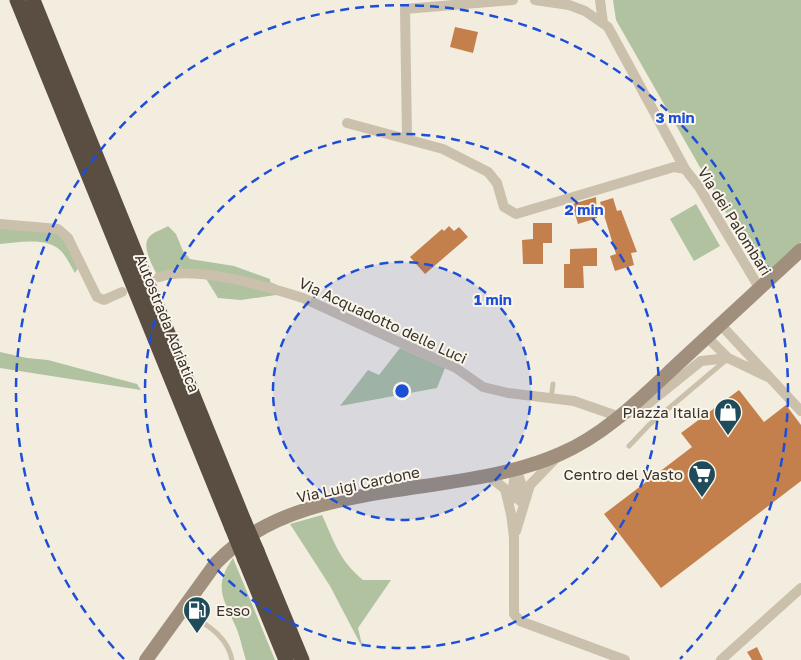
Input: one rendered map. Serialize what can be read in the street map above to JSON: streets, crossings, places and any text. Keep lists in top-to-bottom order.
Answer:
{
  "streets": {
    "highway": ["Autostrada Adriatica"],
    "main road": ["Via Luigi Cardone"],
    "street": ["Via dei Palombari", "Via Acquadotto delle Luci"]
  },
  "crossings": [
    ["Via dei Palombari", "Via Luigi Cardone"],
    ["Via Acquadotto delle Luci", "Via Luigi Cardone"]
  ],
  "places": {
    "shop": ["Piazza Italia"],
    "supermarket": ["Centro del Vasto"],
    "fuel station": ["Esso"]
  },
  "rings": ["3 min", "2 min", "1 min"]
}
